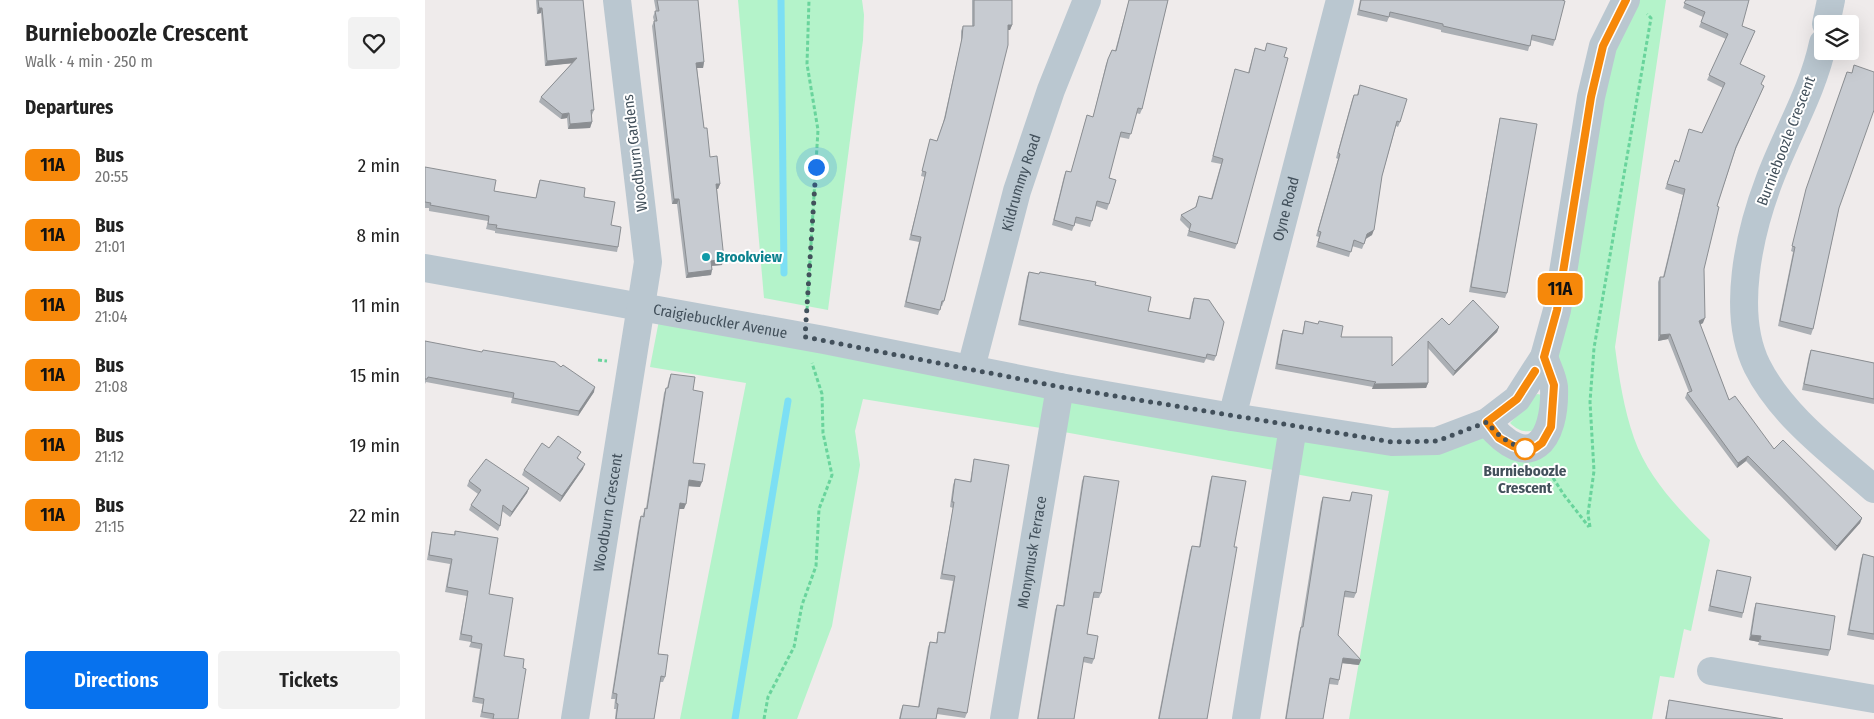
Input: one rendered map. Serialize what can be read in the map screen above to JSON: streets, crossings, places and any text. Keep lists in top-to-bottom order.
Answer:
{
  "streets": {
    "street": [
      "Burnieboozle Crescent",
      "Woodburn Gardens",
      "Kildrummy Road",
      "Oyne Road",
      "Craigiebuckler Avenue",
      "Woodburn Crescent",
      "Monymusk Terrace"
    ]
  },
  "crossings": [
    ["Woodburn Gardens", "Craigiebuckler Avenue"],
    ["Woodburn Gardens", "Woodburn Crescent"],
    ["Kildrummy Road", "Craigiebuckler Avenue"],
    ["Oyne Road", "Craigiebuckler Avenue"],
    ["Craigiebuckler Avenue", "Woodburn Crescent"],
    ["Craigiebuckler Avenue", "Monymusk Terrace"]
  ],
  "places": ["Brookview", "Burnieboozle Crescent"],
  "lines": ["bus line 11A"],
  "page": {
    "heading": [
      ["Burnieboozle Crescent", "Walk · 4 min · 250 m"],
      "Departures"
    ],
    "on_map": "11A",
    "list": [
      {
        "mark": "11A",
        "name": "Bus",
        "note": "20:55",
        "value": "2 min"
      },
      {
        "mark": "11A",
        "name": "Bus",
        "note": "21:01",
        "value": "8 min"
      },
      {
        "mark": "11A",
        "name": "Bus",
        "note": "21:04",
        "value": "11 min"
      },
      {
        "mark": "11A",
        "name": "Bus",
        "note": "21:08",
        "value": "15 min"
      },
      {
        "mark": "11A",
        "name": "Bus",
        "note": "21:12",
        "value": "19 min"
      },
      {
        "mark": "11A",
        "name": "Bus",
        "note": "21:15",
        "value": "22 min"
      }
    ],
    "buttons": ["Directions", "Tickets"]
  }
}
